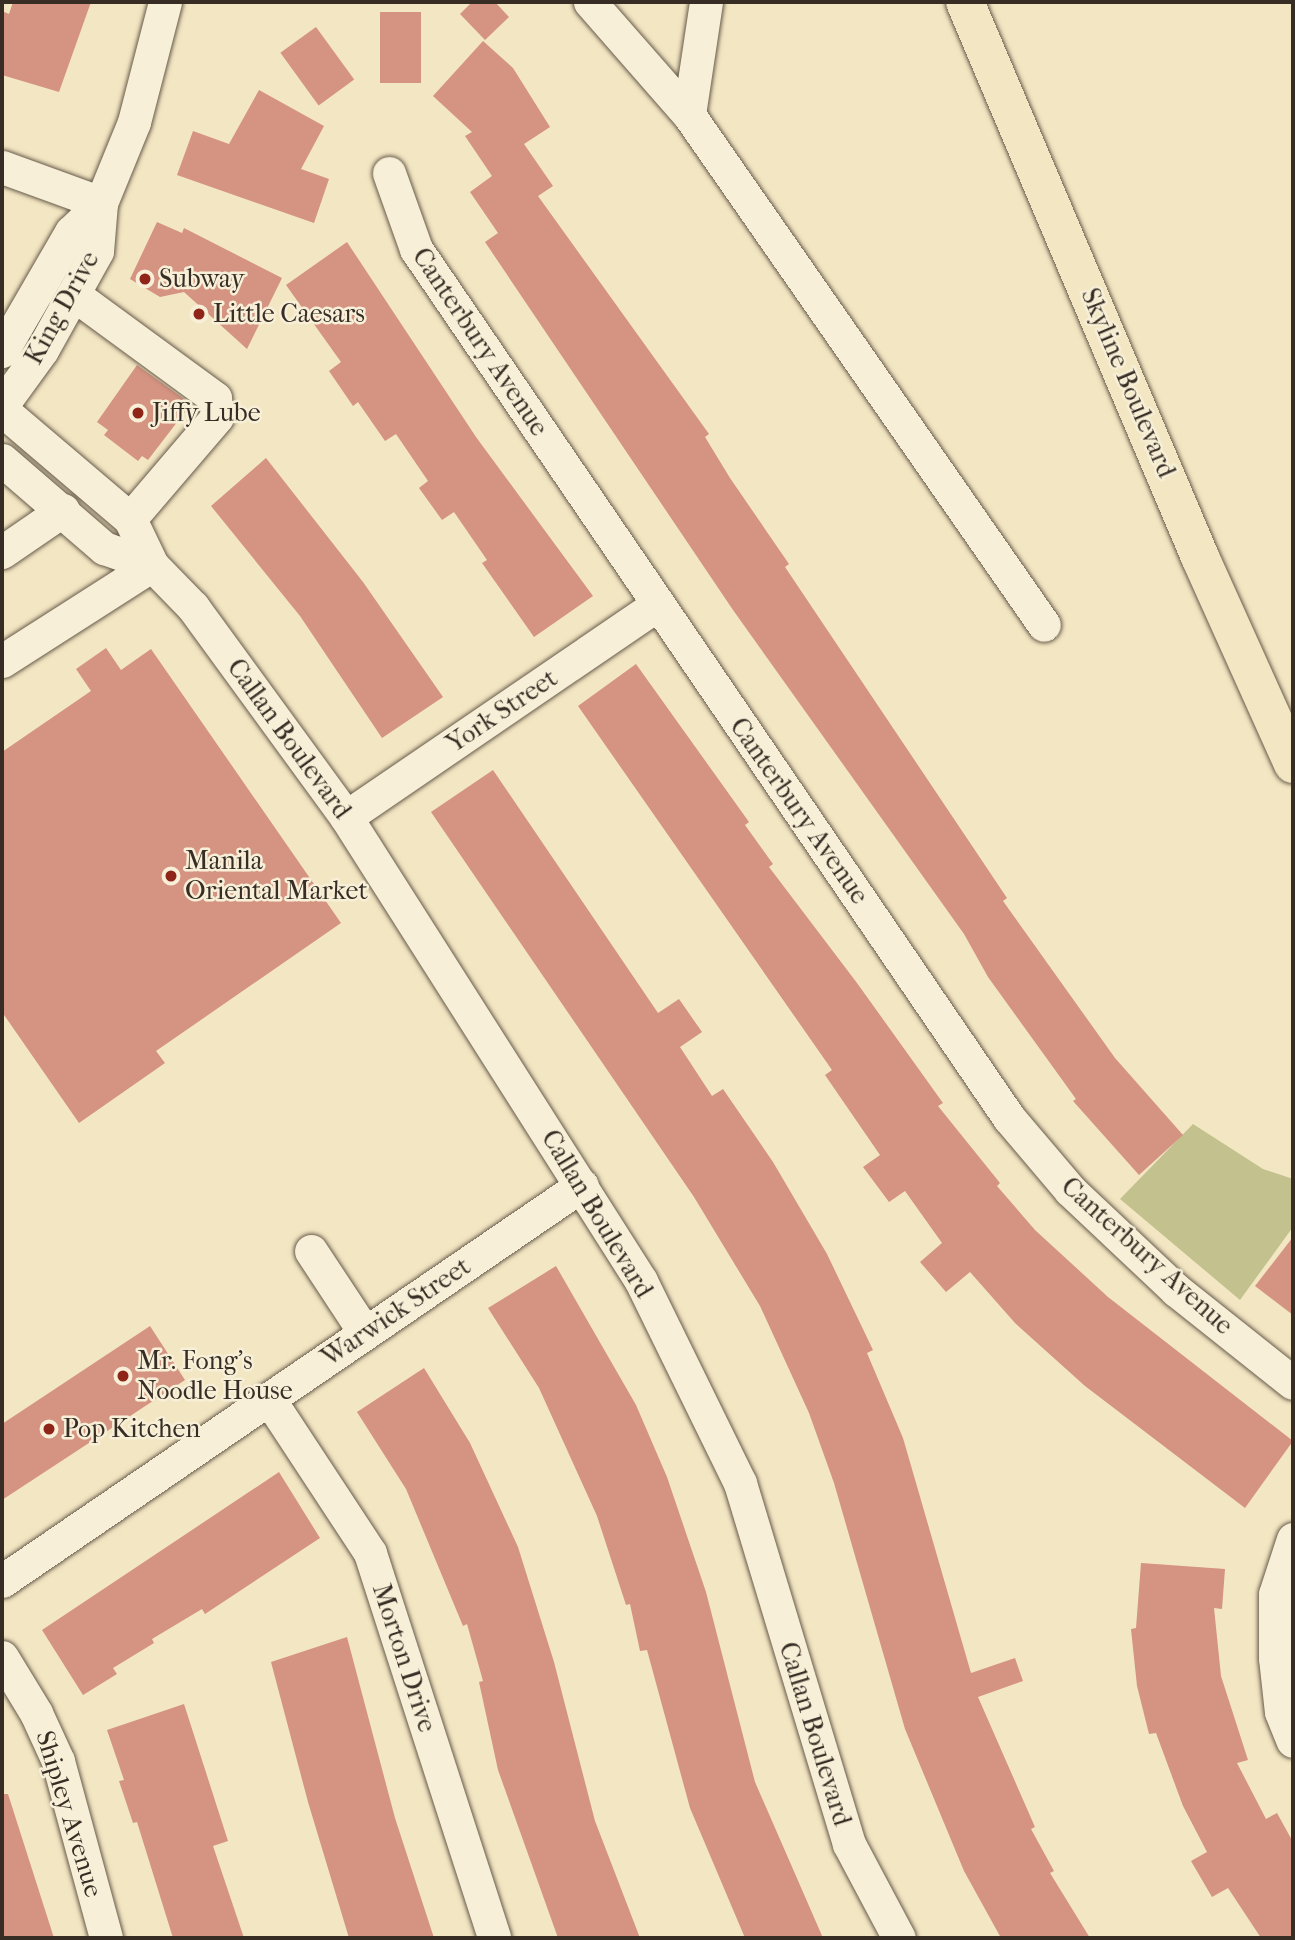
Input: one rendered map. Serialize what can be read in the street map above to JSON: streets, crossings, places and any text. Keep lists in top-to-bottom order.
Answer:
{
  "streets": {
    "main road": ["Skyline Boulevard"],
    "street": [
      "King Drive",
      "Canterbury Avenue",
      "York Street",
      "Callan Boulevard",
      "Warwick Street",
      "Morton Drive",
      "Shipley Avenue"
    ]
  },
  "crossings": [
    ["King Drive", "Callan Boulevard"],
    ["Canterbury Avenue", "York Street"],
    ["York Street", "Callan Boulevard"],
    ["Callan Boulevard", "Warwick Street"],
    ["Warwick Street", "Morton Drive"]
  ],
  "places": [
    "Subway",
    "Little Caesars",
    "Jiffy Lube",
    "Manila Oriental Market",
    "Mr. Fong's Noodle House",
    "Pop Kitchen"
  ]
}
